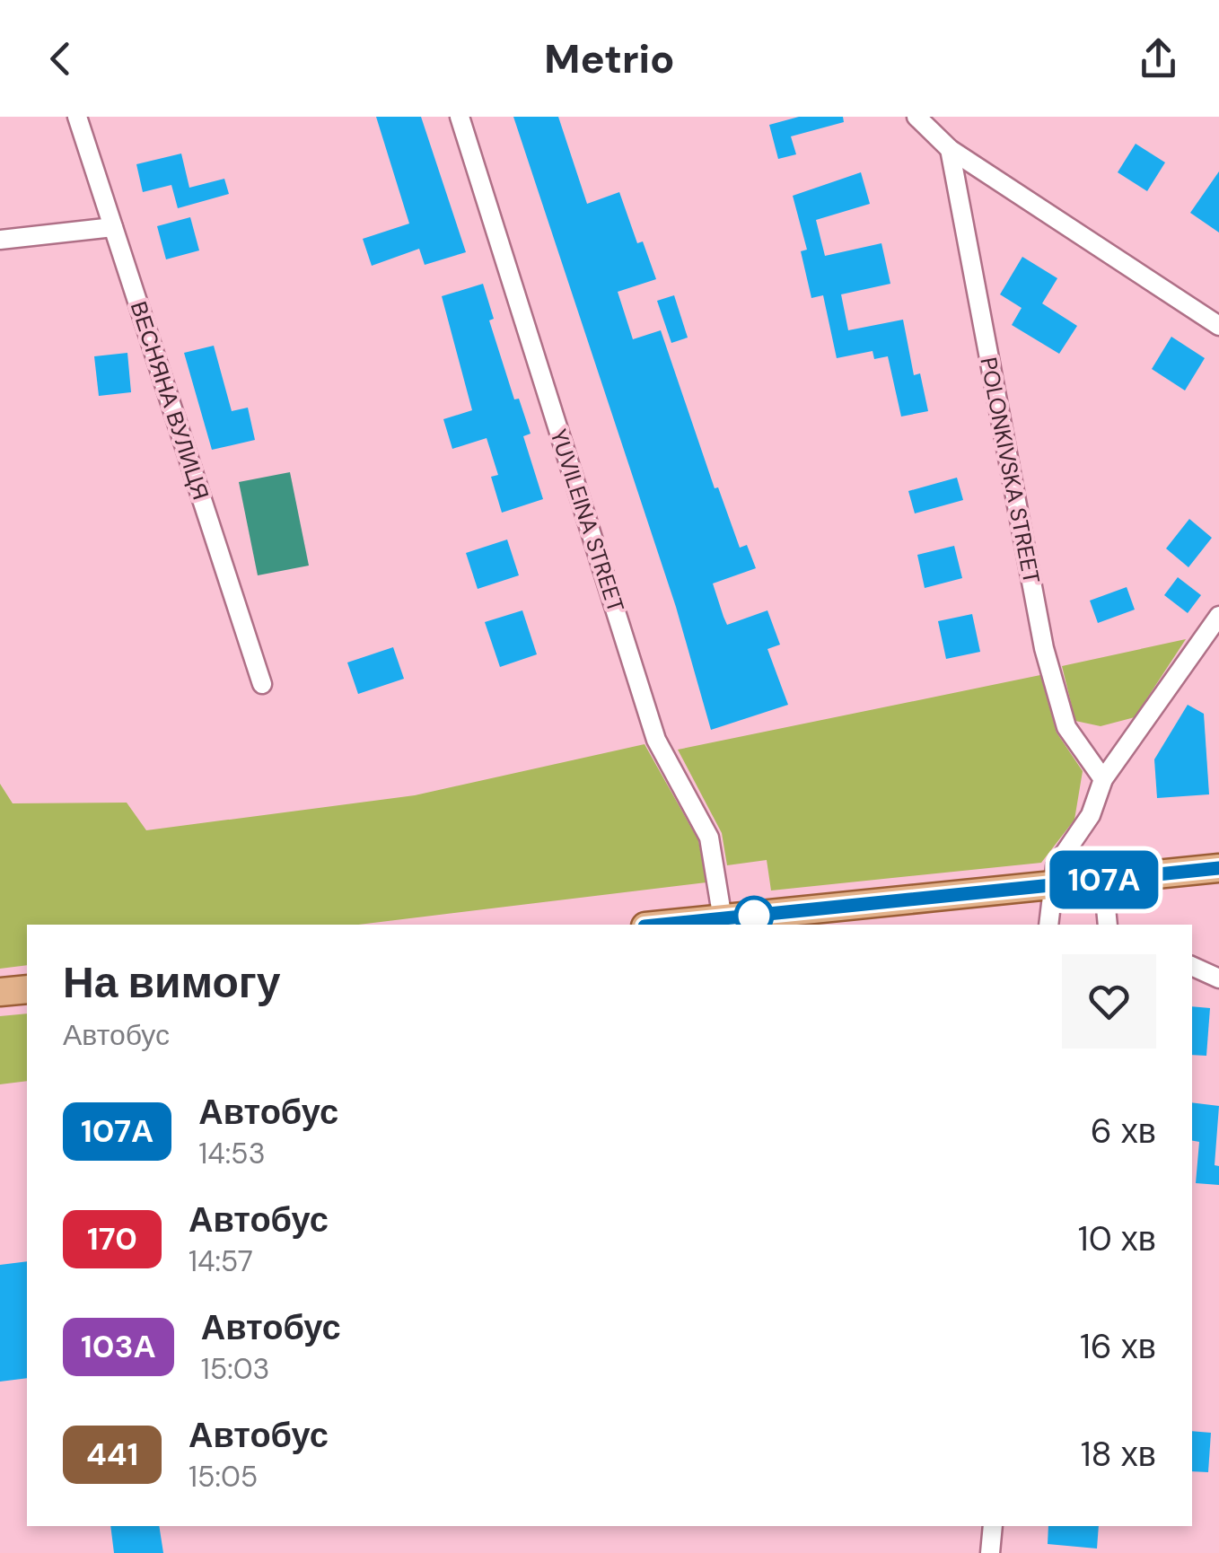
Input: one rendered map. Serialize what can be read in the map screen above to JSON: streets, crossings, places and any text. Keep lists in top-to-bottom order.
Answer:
{
  "streets": {
    "street": ["ВЕСНЯНА ВУЛИЦЯ", "POLONKIVSKA STREET", "YUVILEINA STREET"]
  },
  "lines": ["bus line 107А"],
  "page": {
    "header": "Metrio",
    "on_map": "107А",
    "heading": ["На вимогу", "Автобус"],
    "list": [
      {
        "mark": "107А",
        "name": "Автобус",
        "note": "14:53",
        "value": "6 хв"
      },
      {
        "mark": "170",
        "name": "Автобус",
        "note": "14:57",
        "value": "10 хв"
      },
      {
        "mark": "103А",
        "name": "Автобус",
        "note": "15:03",
        "value": "16 хв"
      },
      {
        "mark": "441",
        "name": "Автобус",
        "note": "15:05",
        "value": "18 хв"
      }
    ]
  }
}
